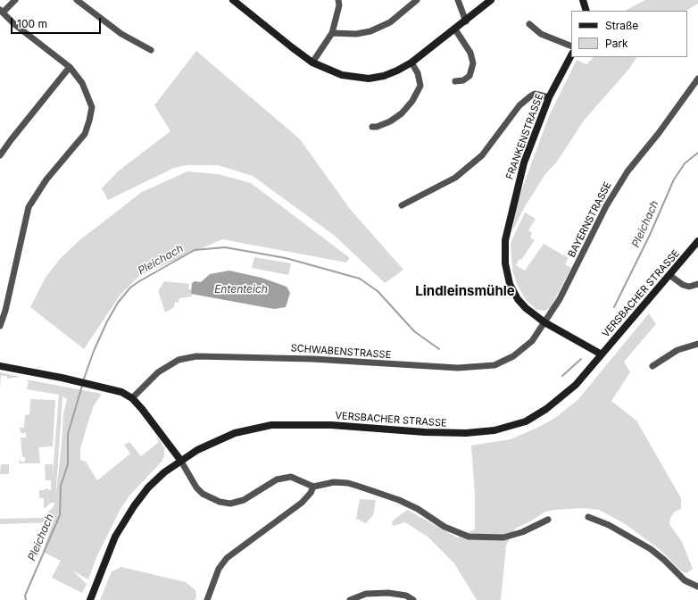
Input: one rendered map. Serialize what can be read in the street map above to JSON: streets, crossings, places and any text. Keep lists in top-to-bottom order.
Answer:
{
  "streets": {
    "street": [
      "FRANKENSTRASSE",
      "BAYERNSTRASSE",
      "VERSBACHER STRASSE",
      "SCHWABENSTRASSE"
    ]
  },
  "crossings": [
    ["FRANKENSTRASSE", "BAYERNSTRASSE"],
    ["FRANKENSTRASSE", "VERSBACHER STRASSE"],
    ["FRANKENSTRASSE", "SCHWABENSTRASSE"],
    ["BAYERNSTRASSE", "SCHWABENSTRASSE"]
  ],
  "districts": ["Lindleinsmühle"],
  "water": ["Pleichach", "Ententeich"],
  "legend": ["Straße", "Park"],
  "scale_bar": "100 m"
}
